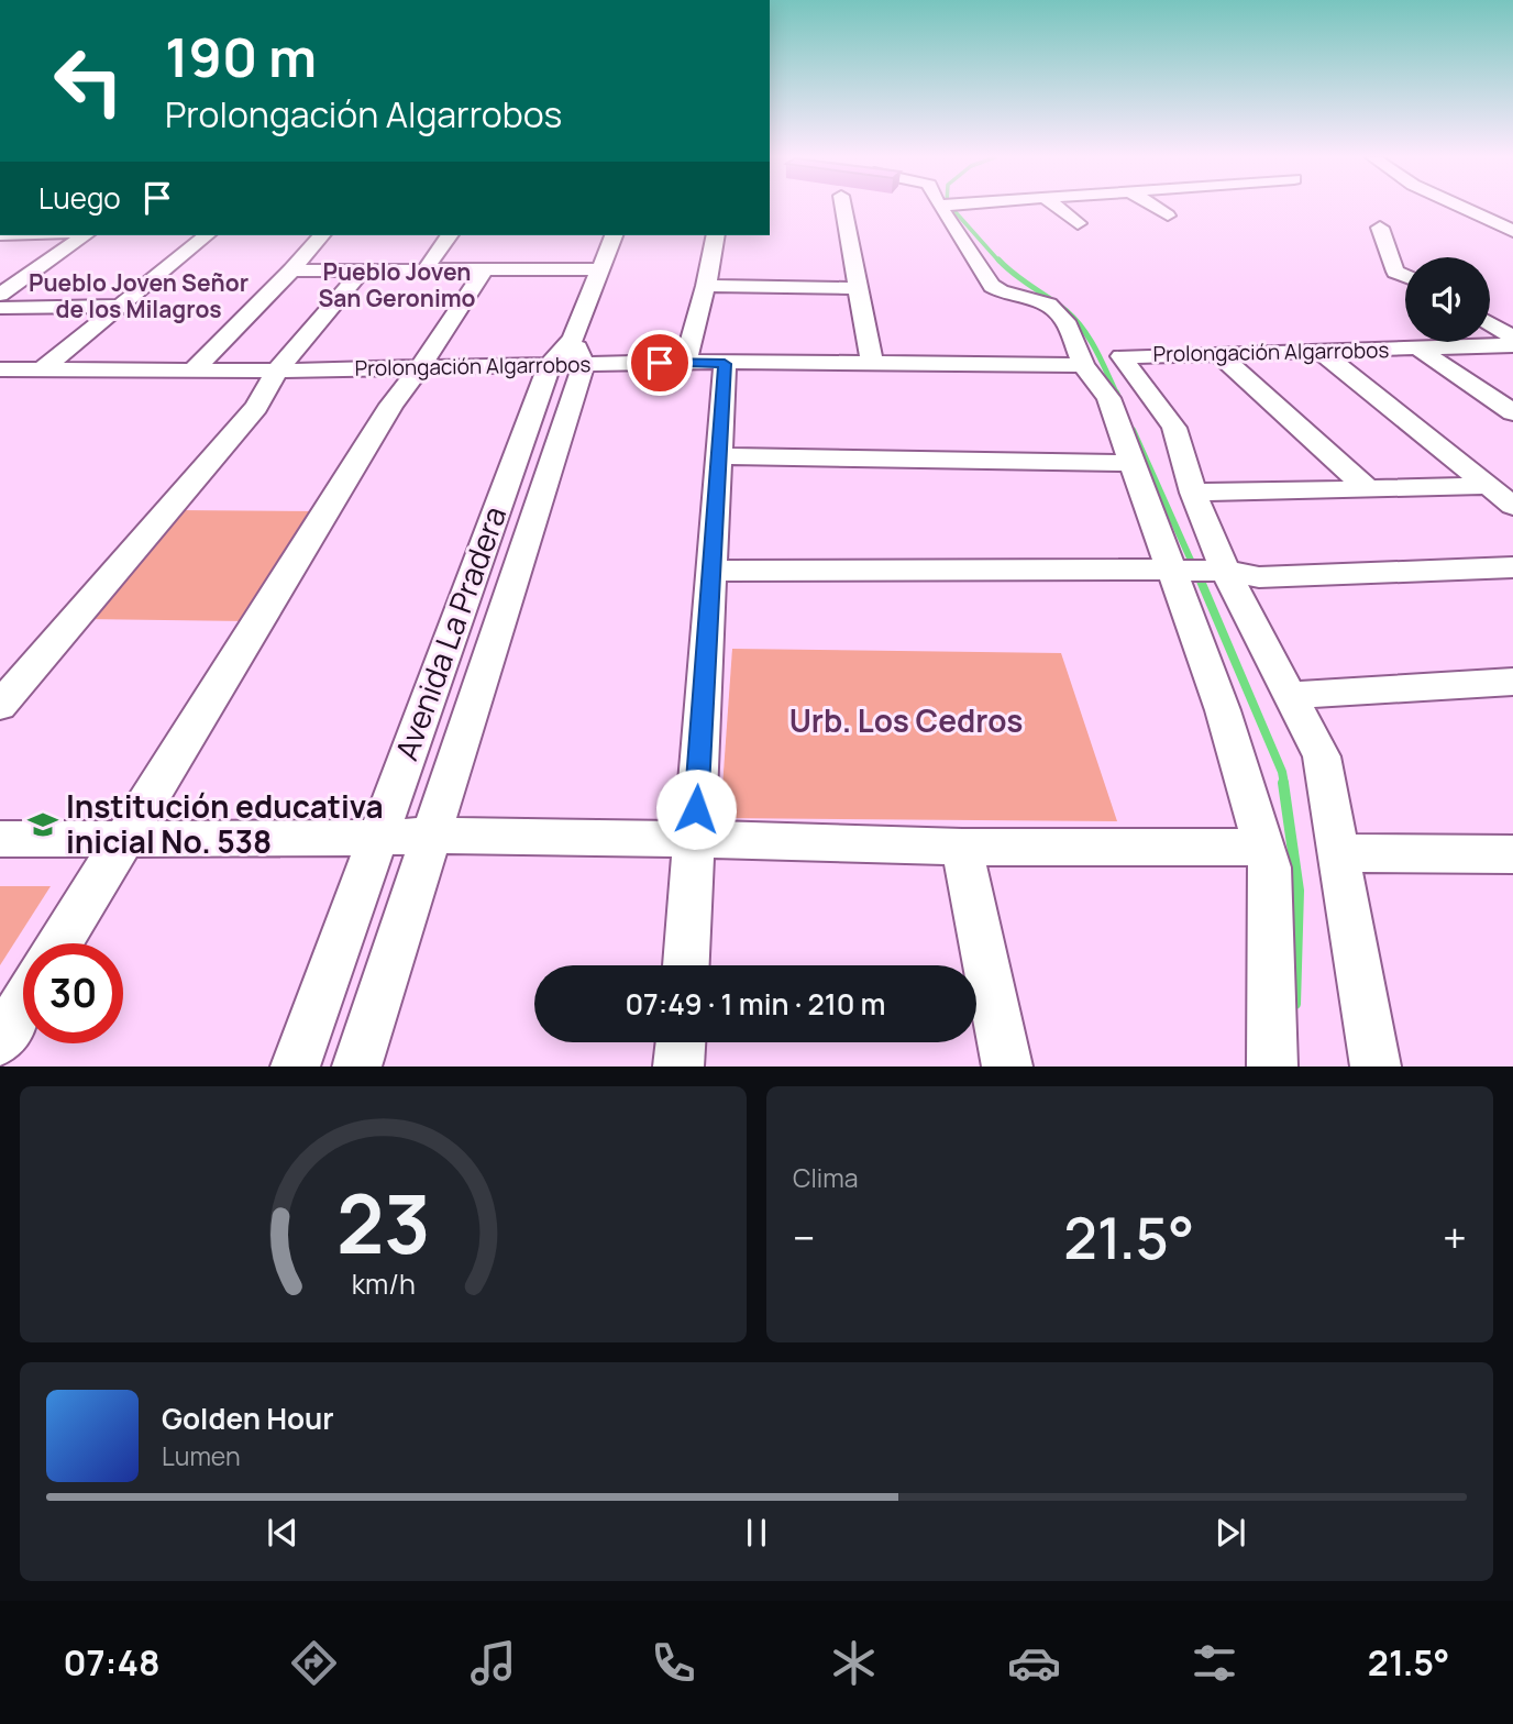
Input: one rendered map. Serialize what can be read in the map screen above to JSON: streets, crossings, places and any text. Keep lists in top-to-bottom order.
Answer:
{
  "streets": {
    "street": ["Prolongación Algarrobos", "Avenida La Pradera"]
  },
  "crossings": [
    ["Prolongación Algarrobos", "Avenida La Pradera"]
  ],
  "districts": ["Pueblo Joven San Geronimo", "Pueblo Joven Señor de los Milagros", "Urb. Los Cedros"],
  "places": {
    "school or university": ["Institución educativa inicial No. 538"]
  },
  "page": {
    "turn": ["190 m", "Prolongación Algarrobos"],
    "then": "Luego",
    "limit": "30",
    "trip": "07:49 · 1 min · 210 m",
    "tile": "Clima",
    "heat": ["−", "21.5°", "+"],
    "song": ["Golden Hour", "Lumen"],
    "tabs": ["07:48", "21.5°"],
    "gauge": ["23", "km/h"]
  }
}
